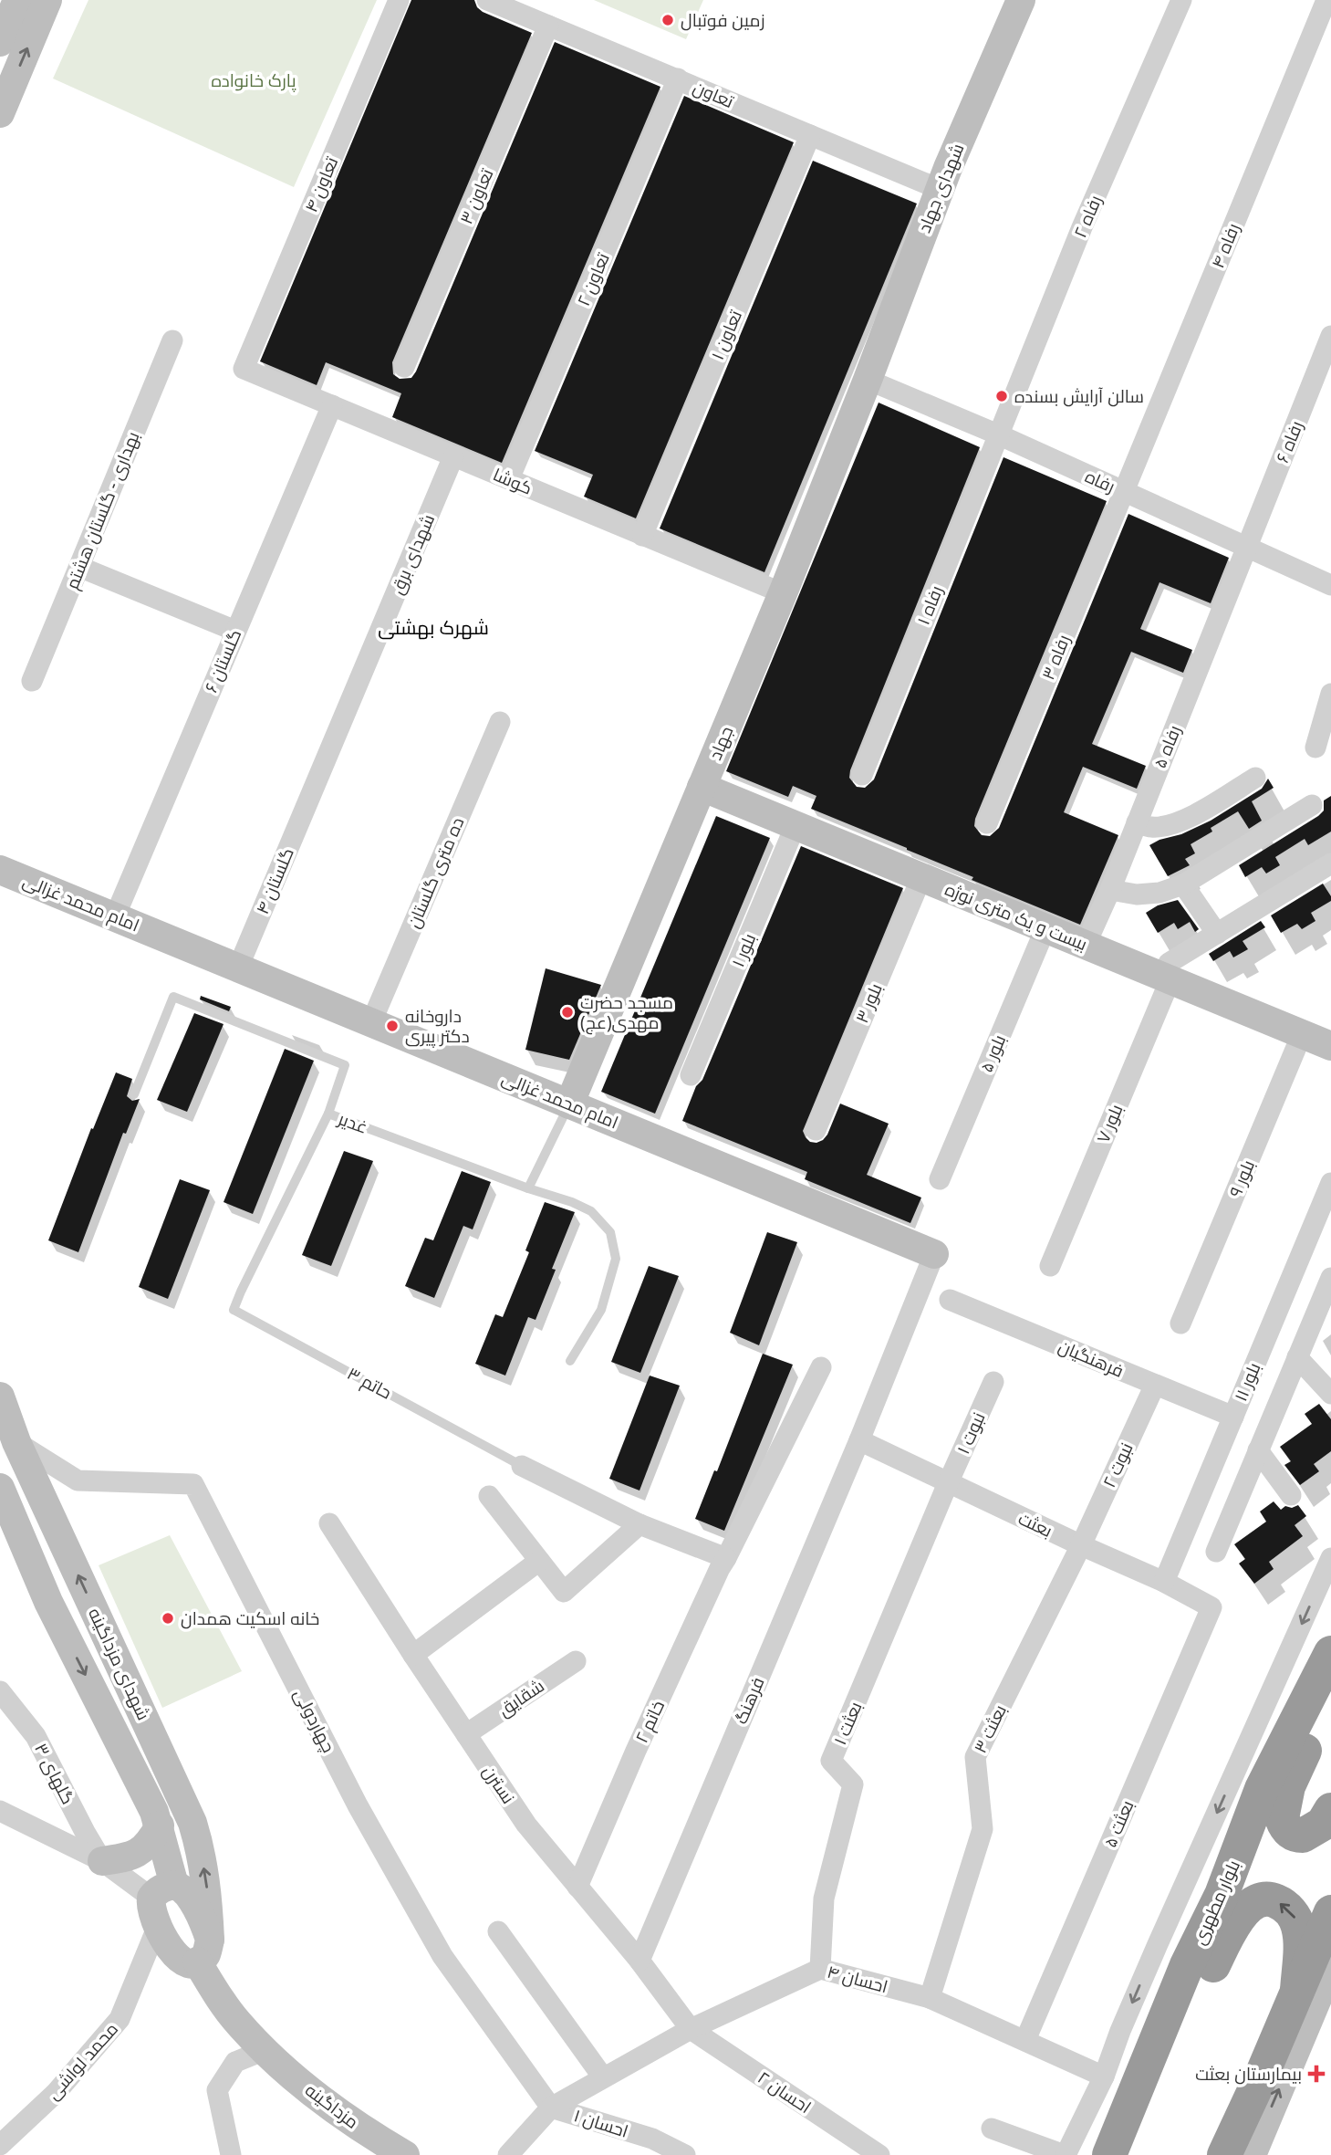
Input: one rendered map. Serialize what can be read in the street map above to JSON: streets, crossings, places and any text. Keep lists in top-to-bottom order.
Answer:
{
  "streets": {
    "highway": ["بلوار مطهری"],
    "street": [
      "تعاون",
      "تعاون ۴",
      "شهدای جهاد",
      "تعاون ۳",
      "رفاه ۲",
      "رفاه ۴",
      "تعاون ۲",
      "تعاون ۱",
      "رفاه ۶",
      "کوشا",
      "رفاه",
      "بهداری - گلستان هشتم",
      "شهدای برق",
      "رفاه ۱",
      "رفاه ۳",
      "گلستان ۶",
      "جهاد",
      "رفاه ۵",
      "ده متری گلستان",
      "گلستان ۴",
      "امام محمد غزالی",
      "بیست و یک متری نوژه",
      "بلور ۱",
      "بلور ۳",
      "بلور ۵",
      "بلور ۷",
      "بلور ۹",
      "فرهنگیان",
      "بلور ۱۱",
      "نبوت ۱",
      "نبوت ۲",
      "بعثت",
      "شهدای مزداگینه",
      "شقایق",
      "فرهنگ",
      "چهاردولی",
      "خاتم ۲",
      "بعثت ۱",
      "بعثت ۳",
      "گلهای ۳",
      "نسترن",
      "بعثت ۵",
      "احسان ۴",
      "محمد لواشی",
      "احسان ۲",
      "مزداگینه",
      "احسان ۱"
    ],
    "lane": ["غدیر", "حاتم ۳"]
  },
  "crossings": [
    ["تعاون", "شهدای جهاد"],
    ["تعاون", "تعاون ۳"],
    ["تعاون", "تعاون ۲"],
    ["تعاون", "تعاون ۱"],
    ["تعاون ۴", "کوشا"],
    ["شهدای جهاد", "رفاه"],
    ["شهدای جهاد", "جهاد"],
    ["رفاه ۲", "رفاه"],
    ["رفاه ۲", "رفاه ۱"],
    ["رفاه ۴", "رفاه"],
    ["رفاه ۴", "رفاه ۳"],
    ["تعاون ۲", "کوشا"],
    ["تعاون ۱", "کوشا"],
    ["رفاه ۶", "رفاه"],
    ["رفاه ۶", "رفاه ۵"],
    ["کوشا", "شهدای برق"],
    ["کوشا", "گلستان ۶"],
    ["کوشا", "جهاد"],
    ["رفاه", "رفاه ۱"],
    ["رفاه", "رفاه ۳"],
    ["رفاه", "جهاد"],
    ["رفاه", "رفاه ۵"],
    ["شهدای برق", "گلستان ۴"],
    ["گلستان ۶", "امام محمد غزالی"],
    ["جهاد", "امام محمد غزالی"],
    ["جهاد", "بیست و یک متری نوژه"],
    ["رفاه ۵", "بیست و یک متری نوژه"],
    ["ده متری گلستان", "امام محمد غزالی"],
    ["گلستان ۴", "امام محمد غزالی"],
    ["امام محمد غزالی", "بعثت"],
    ["امام محمد غزالی", "فرهنگ"],
    ["بیست و یک متری نوژه", "بلور ۱"],
    ["بیست و یک متری نوژه", "بلور ۳"],
    ["بیست و یک متری نوژه", "بلور ۵"],
    ["بیست و یک متری نوژه", "بلور ۷"],
    ["بیست و یک متری نوژه", "بلور ۹"],
    ["غدیر", "حاتم ۳"],
    ["فرهنگیان", "بلور ۱۱"],
    ["فرهنگیان", "نبوت ۲"],
    ["بلور ۱۱", "بعثت"],
    ["نبوت ۱", "بعثت"],
    ["نبوت ۱", "بعثت ۱"],
    ["نبوت ۲", "بعثت"],
    ["نبوت ۲", "بعثت ۳"],
    ["بعثت", "فرهنگ"],
    ["بعثت", "بعثت ۱"],
    ["بعثت", "بعثت ۳"],
    ["بعثت", "بعثت ۵"],
    ["شهدای مزداگینه", "چهاردولی"],
    ["شهدای مزداگینه", "محمد لواشی"],
    ["شهدای مزداگینه", "مزداگینه"],
    ["شقایق", "نسترن"],
    ["فرهنگ", "نسترن"],
    ["چهاردولی", "احسان ۴"],
    ["چهاردولی", "احسان ۱"],
    ["خاتم ۲", "نسترن"],
    ["بعثت ۱", "احسان ۴"],
    ["بعثت ۳", "احسان ۴"],
    ["نسترن", "احسان ۴"],
    ["نسترن", "احسان ۲"],
    ["بعثت ۵", "احسان ۴"],
    ["احسان ۴", "احسان ۲"],
    ["احسان ۴", "احسان ۱"]
  ],
  "districts": ["شهرک بهشتی"],
  "parks": ["پارک خانواده"],
  "places": {
    "other": [
      "زمین فوتبال",
      "سالن آرایش بسنده",
      "مسجد حضرت مهدی(عج)",
      "داروخانه دکتر پیری",
      "خانه اسكيت همدان"
    ],
    "health": ["بیمارستان بعثت"]
  }
}
